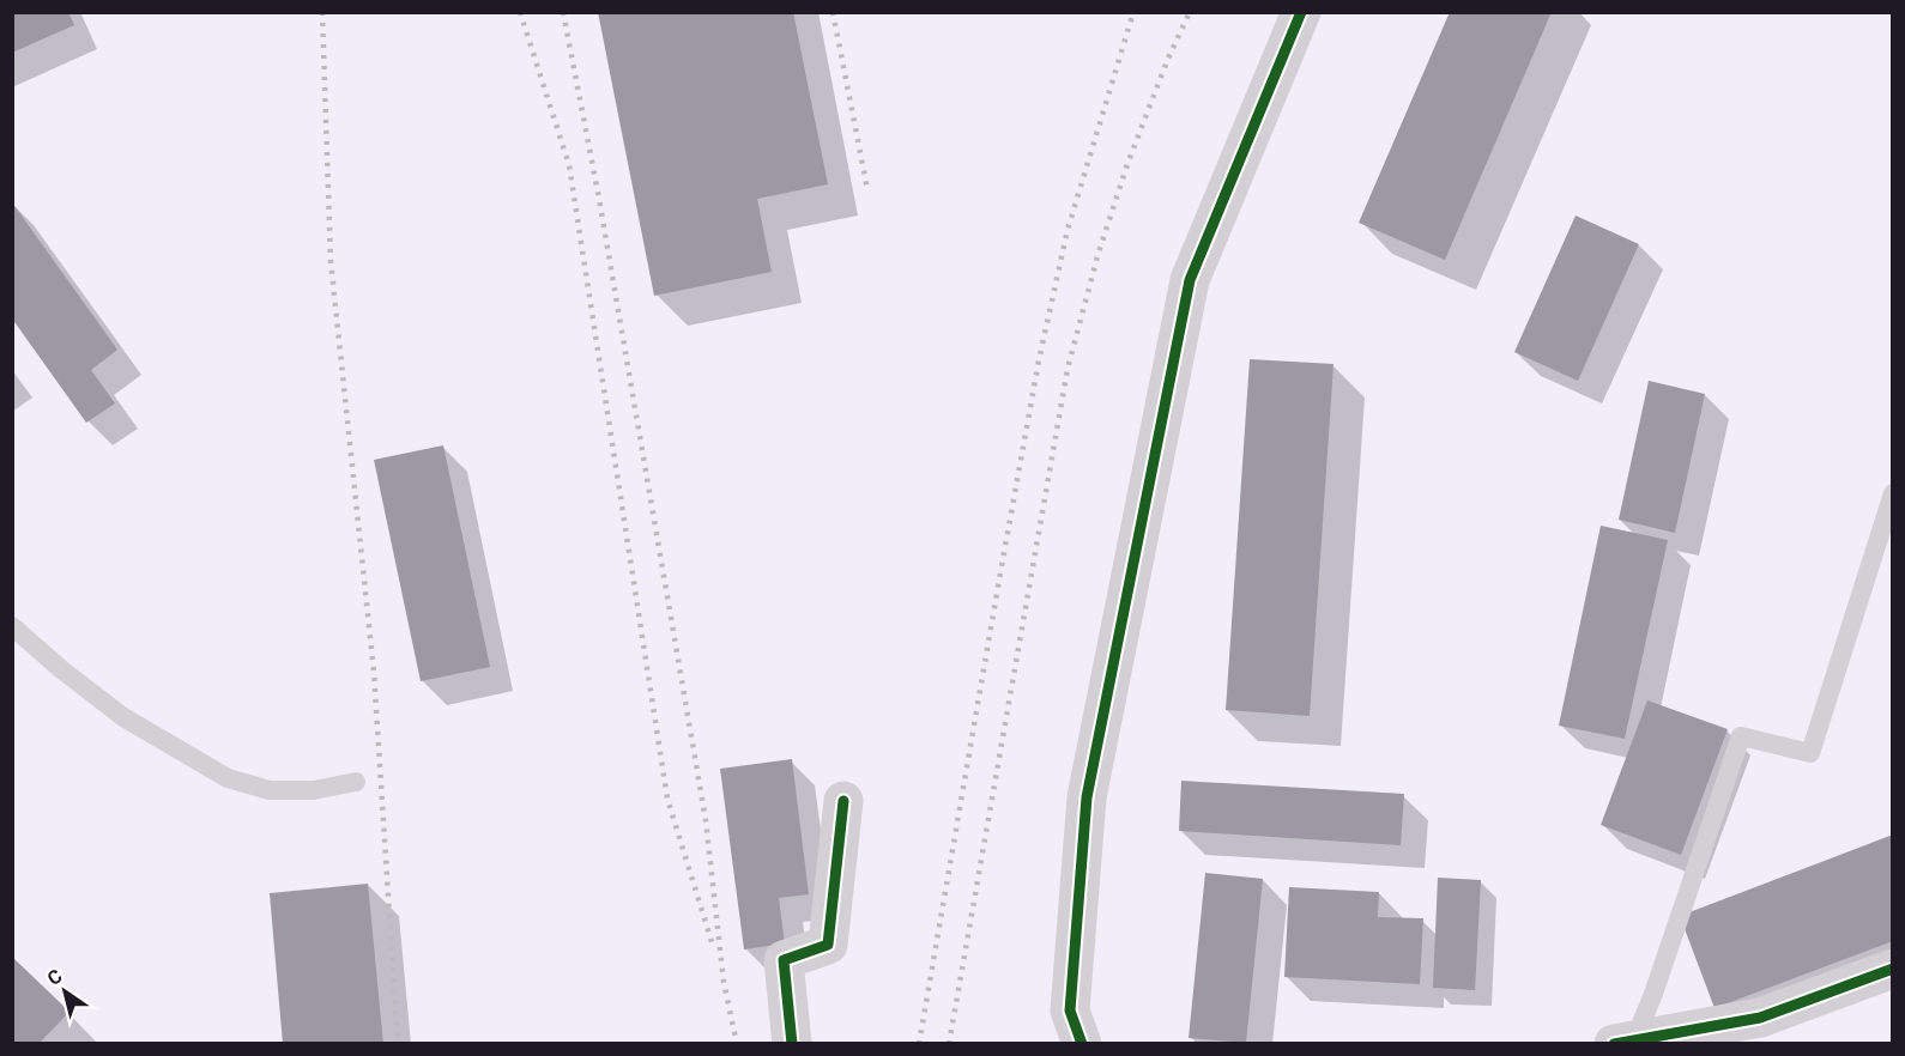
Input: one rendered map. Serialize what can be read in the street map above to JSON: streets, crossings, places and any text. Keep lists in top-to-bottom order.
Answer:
{
  "north": "top left"
}
